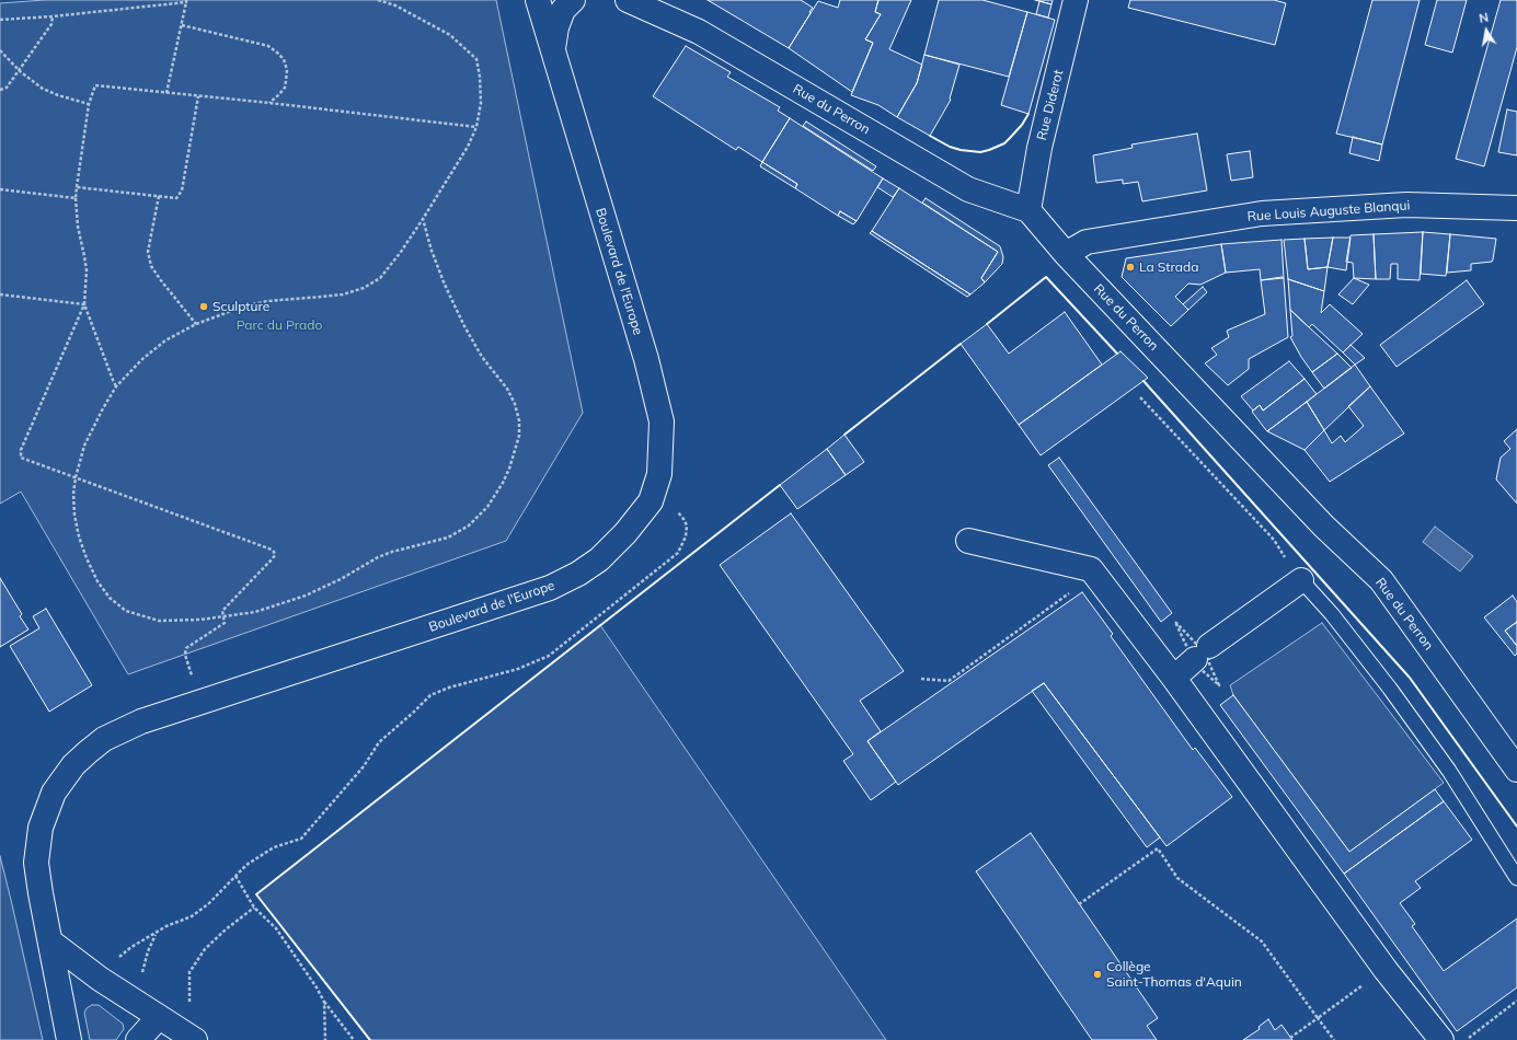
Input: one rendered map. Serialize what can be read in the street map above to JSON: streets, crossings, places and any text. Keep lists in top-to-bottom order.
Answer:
{
  "streets": {
    "street": [
      "Rue Diderot",
      "Rue du Perron",
      "Rue Louis Auguste Blanqui",
      "Boulevard de l'Europe"
    ]
  },
  "crossings": [
    ["Rue Diderot", "Rue du Perron"],
    ["Rue du Perron", "Rue Louis Auguste Blanqui"]
  ],
  "parks": ["Parc du Prado"],
  "places": ["La Strada", "Sculpture", "Collège Saint-Thomas d'Aquin"],
  "north": "top"
}
